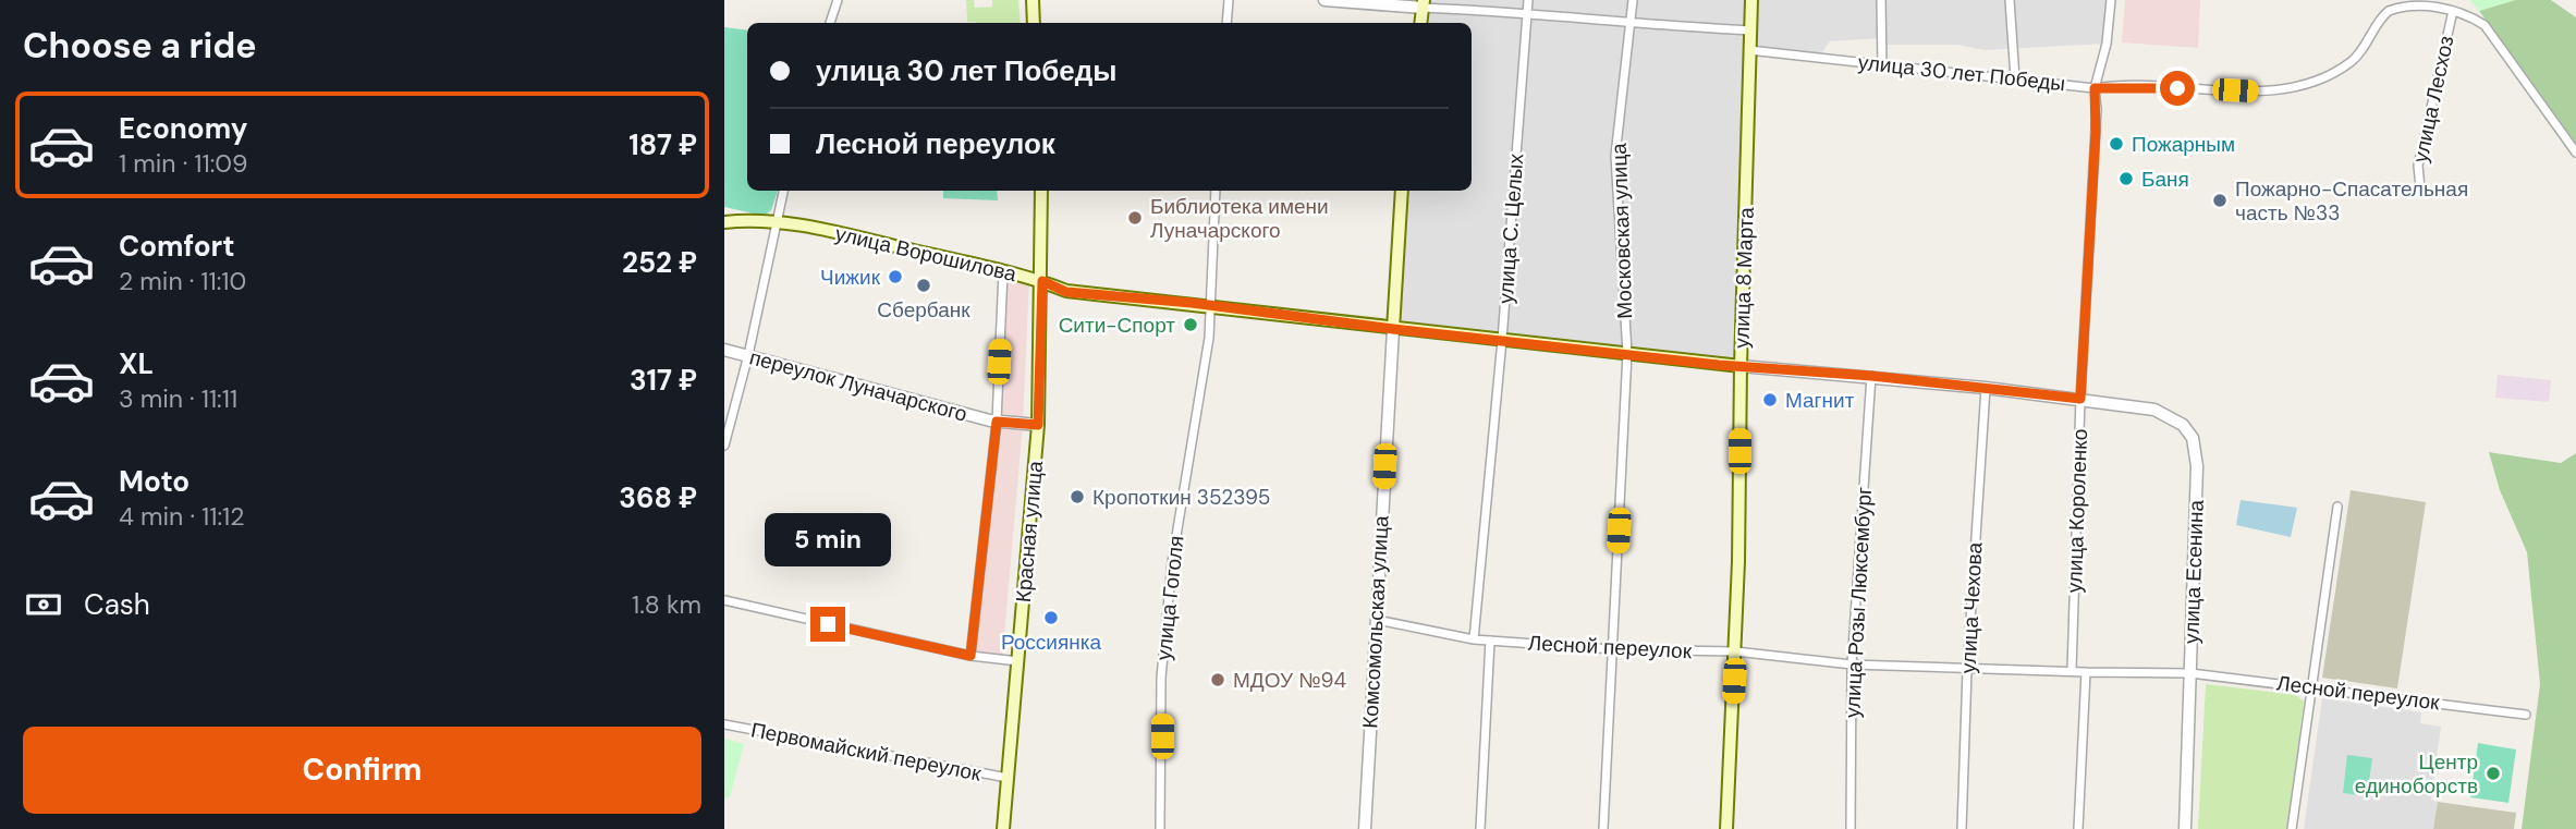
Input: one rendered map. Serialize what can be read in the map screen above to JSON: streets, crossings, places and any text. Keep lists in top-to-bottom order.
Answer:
{
  "streets": {
    "main road": [
      "улица Ворошилова",
      "улица 8 Марта",
      "Красная улица",
      "Комсомольская улица"
    ],
    "street": [
      "улица 30 лет Победы",
      "улица Лесхоз",
      "улица С. Целых",
      "Московская улица",
      "переулок Луначарского",
      "улица Короленко",
      "улица Есенина",
      "улица Гоголя",
      "улица Розы Люксембург",
      "улица Чехова",
      "Лесной переулок",
      "Первомайский переулок"
    ]
  },
  "crossings": [
    ["улица 30 лет Победы", "улица Лесхоз"],
    ["улица 30 лет Победы", "улица 8 Марта"],
    ["улица 30 лет Победы", "улица Короленко"],
    ["улица С. Целых", "улица Ворошилова"],
    ["улица С. Целых", "Лесной переулок"],
    ["Московская улица", "улица Ворошилова"],
    ["Московская улица", "Лесной переулок"],
    ["улица Ворошилова", "улица 8 Марта"],
    ["улица Ворошилова", "улица Короленко"],
    ["улица Ворошилова", "Красная улица"],
    ["улица Ворошилова", "улица Есенина"],
    ["улица Ворошилова", "улица Гоголя"],
    ["улица Ворошилова", "улица Розы Люксембург"],
    ["улица Ворошилова", "улица Чехова"],
    ["улица Ворошилова", "Комсомольская улица"],
    ["улица 8 Марта", "Лесной переулок"],
    ["переулок Луначарского", "Красная улица"],
    ["улица Короленко", "улица Есенина"],
    ["улица Короленко", "Лесной переулок"],
    ["Красная улица", "Первомайский переулок"],
    ["улица Есенина", "Лесной переулок"],
    ["улица Розы Люксембург", "Лесной переулок"],
    ["улица Чехова", "Лесной переулок"],
    ["Комсомольская улица", "Лесной переулок"]
  ],
  "places": [
    "Пожарным",
    "Баня",
    "Пожарно-Спасательная часть №33",
    "Библиотека имени Луначарского",
    "Чижик",
    "Сбербанк",
    "Сити-Спорт",
    "Магнит",
    "Кропоткин 352395",
    "Россиянка",
    "МДОУ №94",
    "Центр единоборств"
  ],
  "page": {
    "heading": "Choose a ride",
    "banner": ["улица 30 лет Победы", "Лесной переулок"],
    "list": [
      {
        "name": "Economy",
        "note": "1 min · 11:09",
        "value": "187 ₽"
      },
      {
        "name": "Comfort",
        "note": "2 min · 11:10",
        "value": "252 ₽"
      },
      {
        "name": "XL",
        "note": "3 min · 11:11",
        "value": "317 ₽"
      },
      {
        "name": "Moto",
        "note": "4 min · 11:12",
        "value": "368 ₽"
      }
    ],
    "bubble": "5 min",
    "pay": ["Cash", "1.8 km"],
    "buttons": "Confirm"
  }
}
